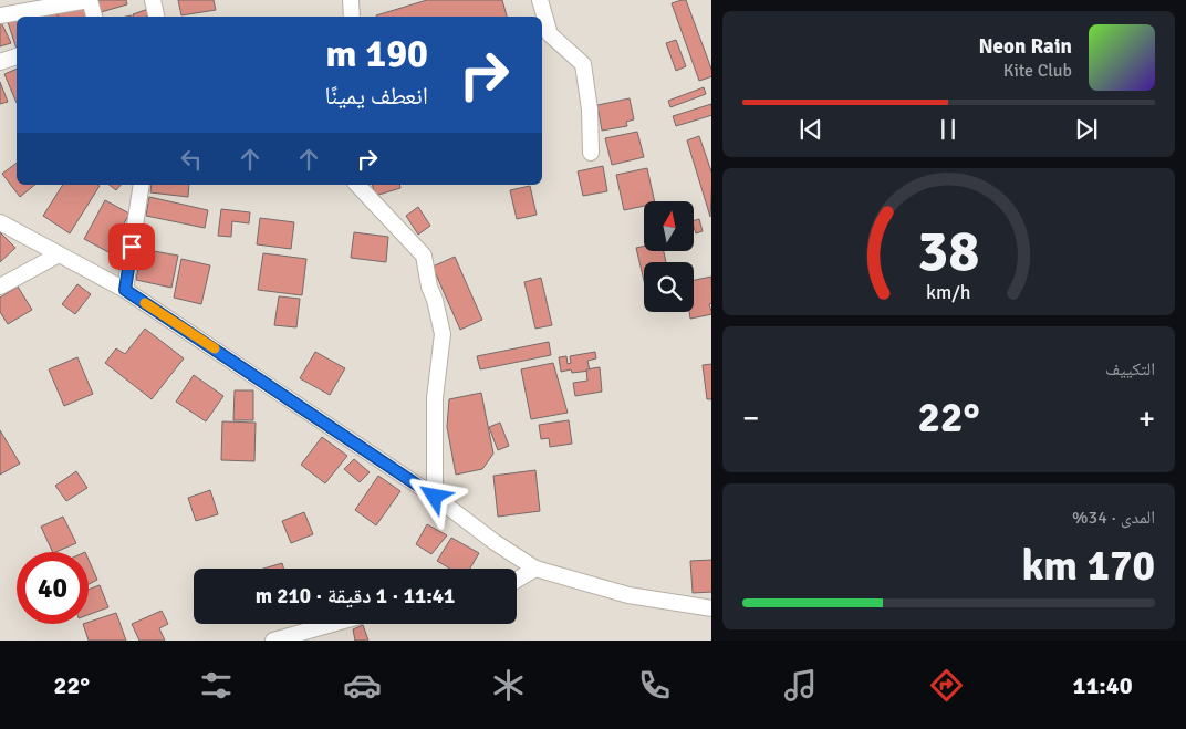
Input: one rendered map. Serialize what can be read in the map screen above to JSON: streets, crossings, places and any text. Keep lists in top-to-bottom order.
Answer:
{
  "north": "top",
  "page": {
    "turn": ["190 m", "انعطف يمينًا"],
    "song": ["Neon Rain", "Kite Club"],
    "tile": [
      "التكييف",
      ["المدى · 34%", "170 km"]
    ],
    "heat": ["−", "22°", "+"],
    "limit": "40",
    "trip": "11:41 · 1 دقيقة · 210 m",
    "tabs": ["11:40", "22°"],
    "gauge": ["38", "km/h"]
  }
}
